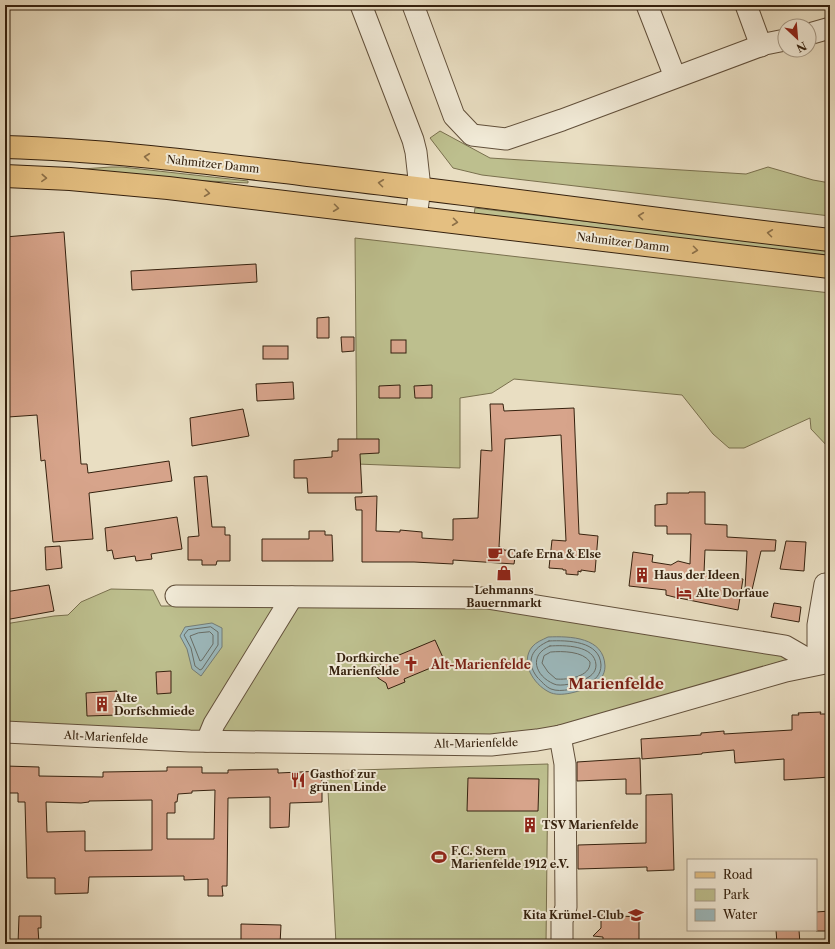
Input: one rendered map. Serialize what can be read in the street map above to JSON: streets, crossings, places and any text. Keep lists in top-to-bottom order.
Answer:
{
  "streets": {
    "main road": ["Nahmitzer Damm"],
    "street": ["Alt-Marienfelde"]
  },
  "districts": ["Alt-Marienfelde", "Marienfelde"],
  "places": {
    "cafe": ["Cafe Erna & Else"],
    "shop": ["Lehmanns Bauernmarkt"],
    "building": ["Haus der Ideen", "Alte Dorfschmiede", "TSV Marienfelde"],
    "hotel": ["Alte Dorfaue"],
    "church": ["Dorfkirche Marienfelde"],
    "restaurant": ["Gasthof zur grünen Linde"],
    "sports": ["F.C. Stern Marienfelde 1912 e.V."],
    "school or university": ["Kita Krümel-Club"]
  },
  "legend": ["Road", "Park", "Water"],
  "north": "bottom right"
}
